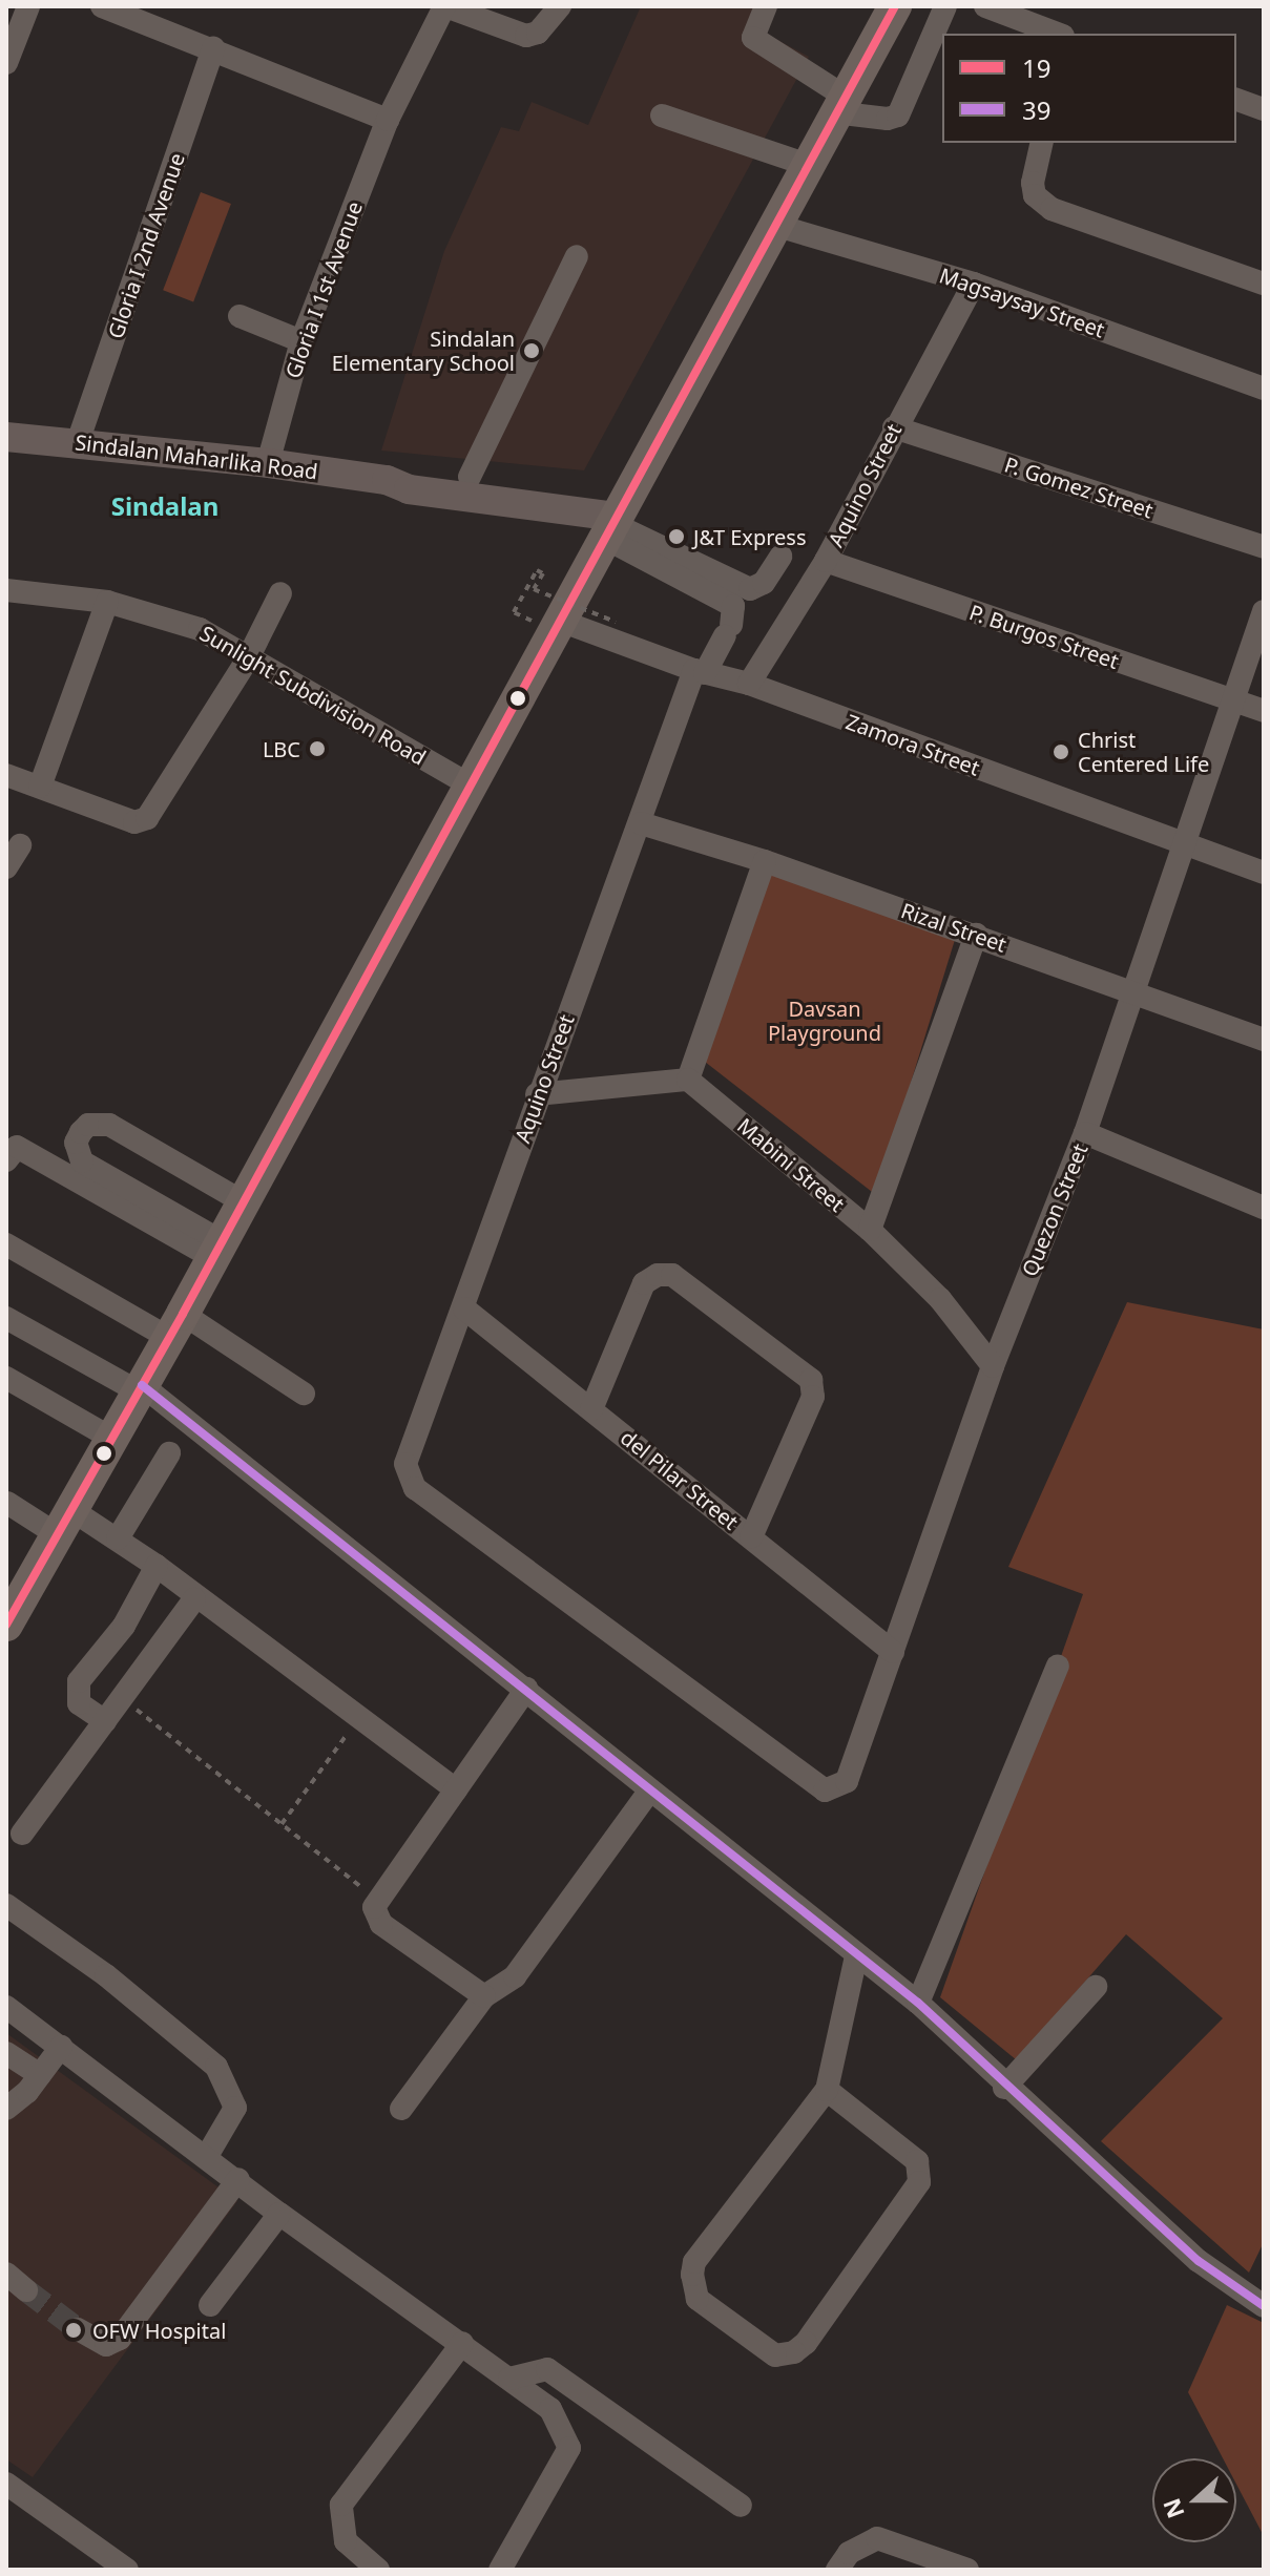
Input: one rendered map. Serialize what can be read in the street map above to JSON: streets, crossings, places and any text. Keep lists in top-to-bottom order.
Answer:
{
  "streets": {
    "main road": ["Sindalan Maharlika Road"],
    "street": [
      "Gloria I 2nd Avenue",
      "Gloria I 1st Avenue",
      "Magsaysay Street",
      "Aquino Street",
      "P. Gomez Street",
      "P. Burgos Street",
      "Sunlight Subdivision Road",
      "Zamora Street",
      "Rizal Street",
      "Mabini Street",
      "Quezon Street",
      "del Pilar Street"
    ]
  },
  "crossings": [
    ["Gloria I 2nd Avenue", "Sindalan Maharlika Road"],
    ["Gloria I 1st Avenue", "Sindalan Maharlika Road"],
    ["Magsaysay Street", "Aquino Street"],
    ["Sindalan Maharlika Road", "Aquino Street"],
    ["Aquino Street", "P. Gomez Street"],
    ["Aquino Street", "P. Burgos Street"],
    ["Aquino Street", "Zamora Street"],
    ["Aquino Street", "Rizal Street"],
    ["Aquino Street", "Quezon Street"],
    ["Aquino Street", "del Pilar Street"],
    ["P. Burgos Street", "Quezon Street"],
    ["Zamora Street", "Quezon Street"],
    ["Rizal Street", "Quezon Street"],
    ["Mabini Street", "Quezon Street"],
    ["Quezon Street", "del Pilar Street"]
  ],
  "districts": ["Sindalan"],
  "parks": ["Davsan Playground"],
  "places": [
    "Sindalan Elementary School",
    "J&T Express",
    "LBC",
    "Christ Centered Life",
    "OFW Hospital"
  ],
  "lines": ["transit line 19", "transit line 39"],
  "legend": ["19", "39"],
  "north": "left"
}
